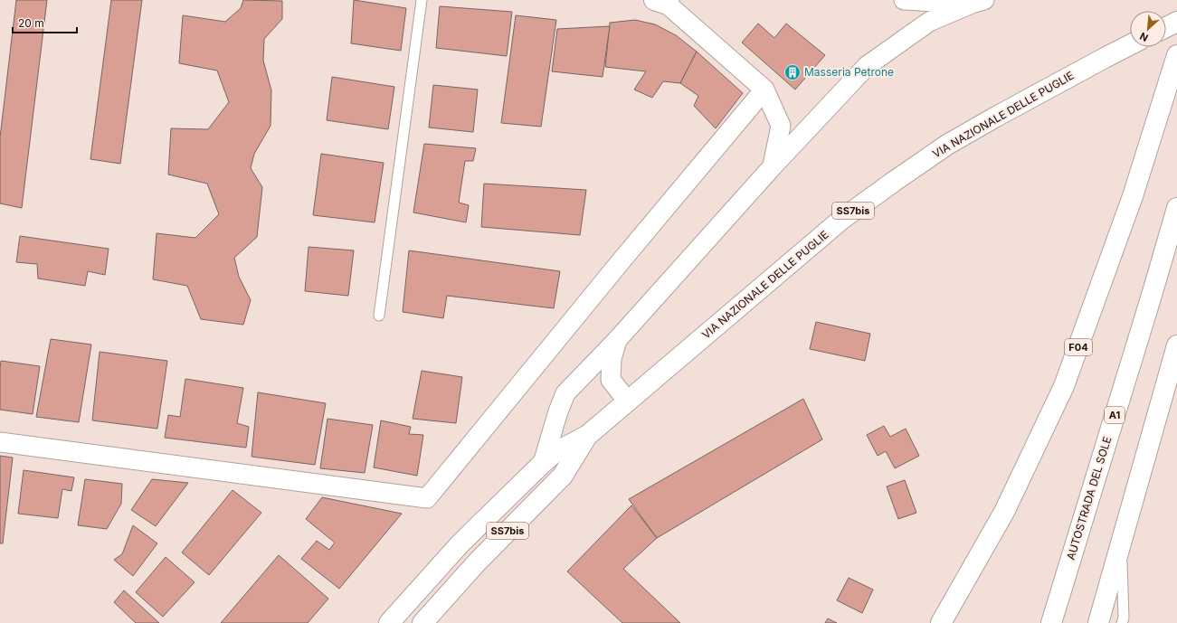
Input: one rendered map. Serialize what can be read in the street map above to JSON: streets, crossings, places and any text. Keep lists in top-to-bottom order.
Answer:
{
  "streets": {
    "main road": [
      "VIA NAZIONALE DELLE PUGLIE",
      "SS7bis",
      "F04",
      "A1",
      "AUTOSTRADA DEL SOLE"
    ]
  },
  "places": {
    "building": ["Masseria Petrone"]
  },
  "scale_bar": "20 m",
  "north": "bottom left"
}
